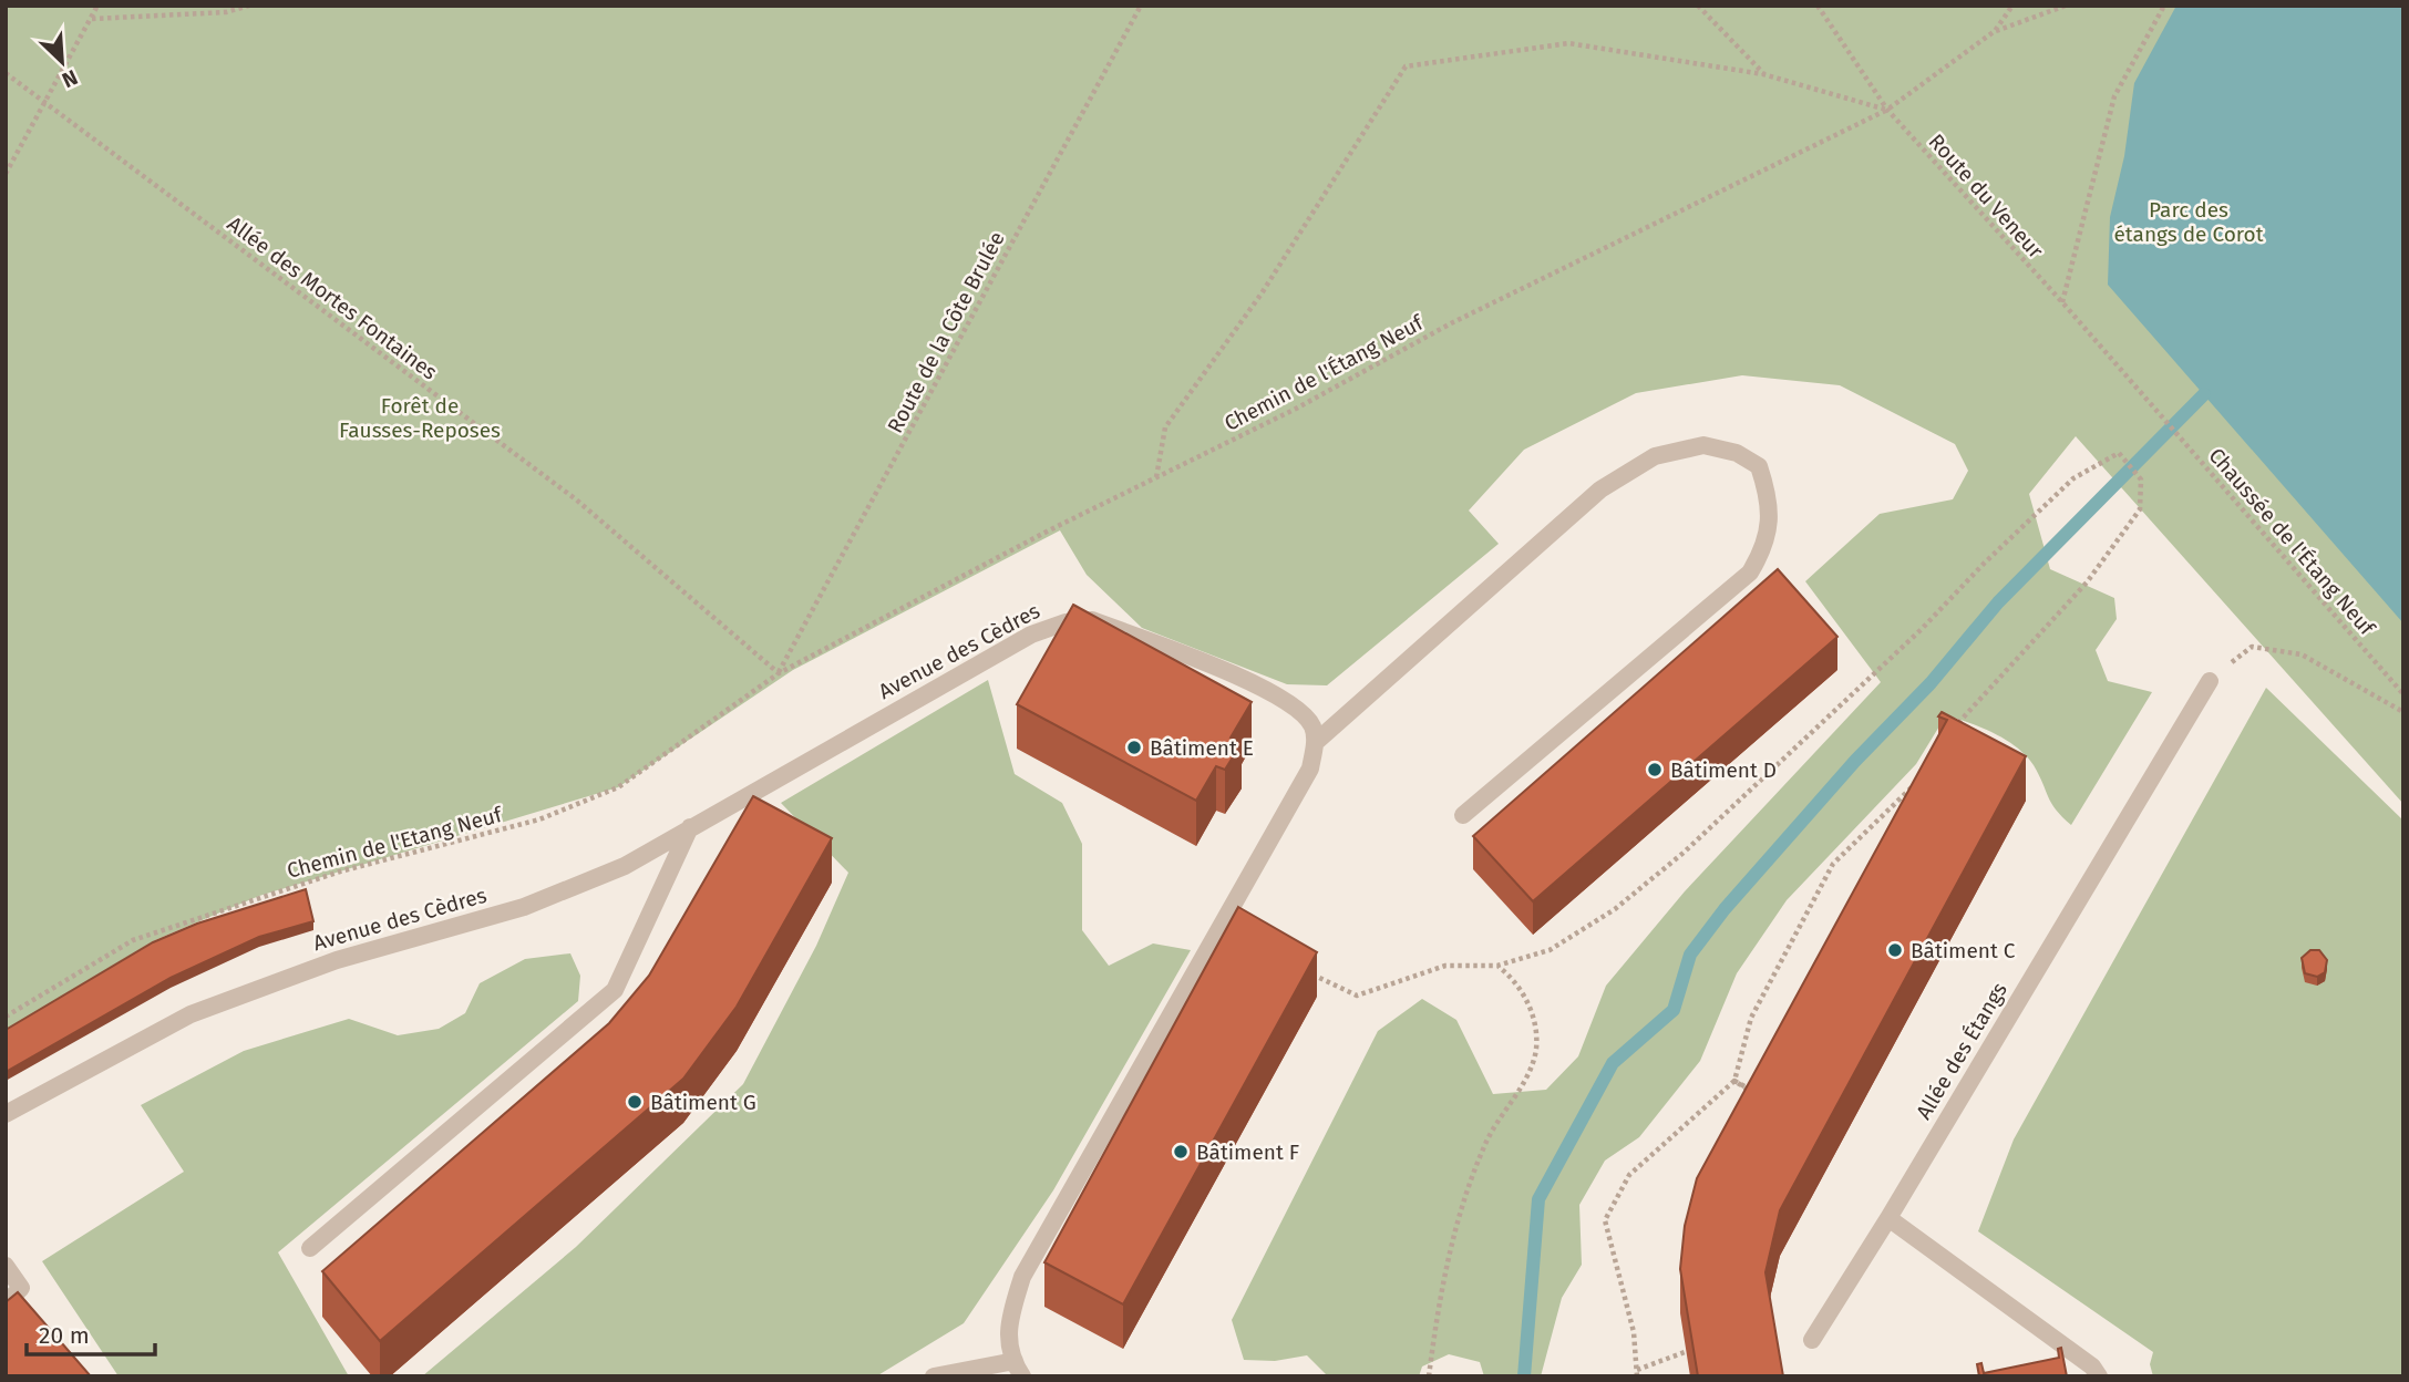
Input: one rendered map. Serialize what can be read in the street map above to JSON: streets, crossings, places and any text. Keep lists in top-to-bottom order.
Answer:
{
  "streets": {
    "lane": ["Avenue des Cèdres", "Allée des Étangs"],
    "path": [
      "Route du Veneur",
      "Allée des Mortes Fontaines",
      "Route de la Côte Brulée",
      "Chemin de l'Étang Neuf",
      "Chaussée de l'Étang Neuf",
      "Chemin de l'Etang Neuf"
    ]
  },
  "crossings": [
    ["Route du Veneur", "Chemin de l'Étang Neuf"],
    ["Route du Veneur", "Chaussée de l'Étang Neuf"],
    ["Allée des Mortes Fontaines", "Route de la Côte Brulée"],
    ["Allée des Mortes Fontaines", "Chemin de l'Étang Neuf"],
    ["Allée des Mortes Fontaines", "Chemin de l'Etang Neuf"],
    ["Route de la Côte Brulée", "Chemin de l'Étang Neuf"],
    ["Route de la Côte Brulée", "Chemin de l'Etang Neuf"],
    ["Chemin de l'Étang Neuf", "Chemin de l'Etang Neuf"]
  ],
  "parks": ["Parc des étangs de Corot", "Forêt de Fausses-Reposes"],
  "places": [
    "Bâtiment E",
    "Bâtiment D",
    "Bâtiment C",
    "Bâtiment G",
    "Bâtiment F"
  ],
  "scale_bar": "20 m",
  "north": "bottom right"
}
